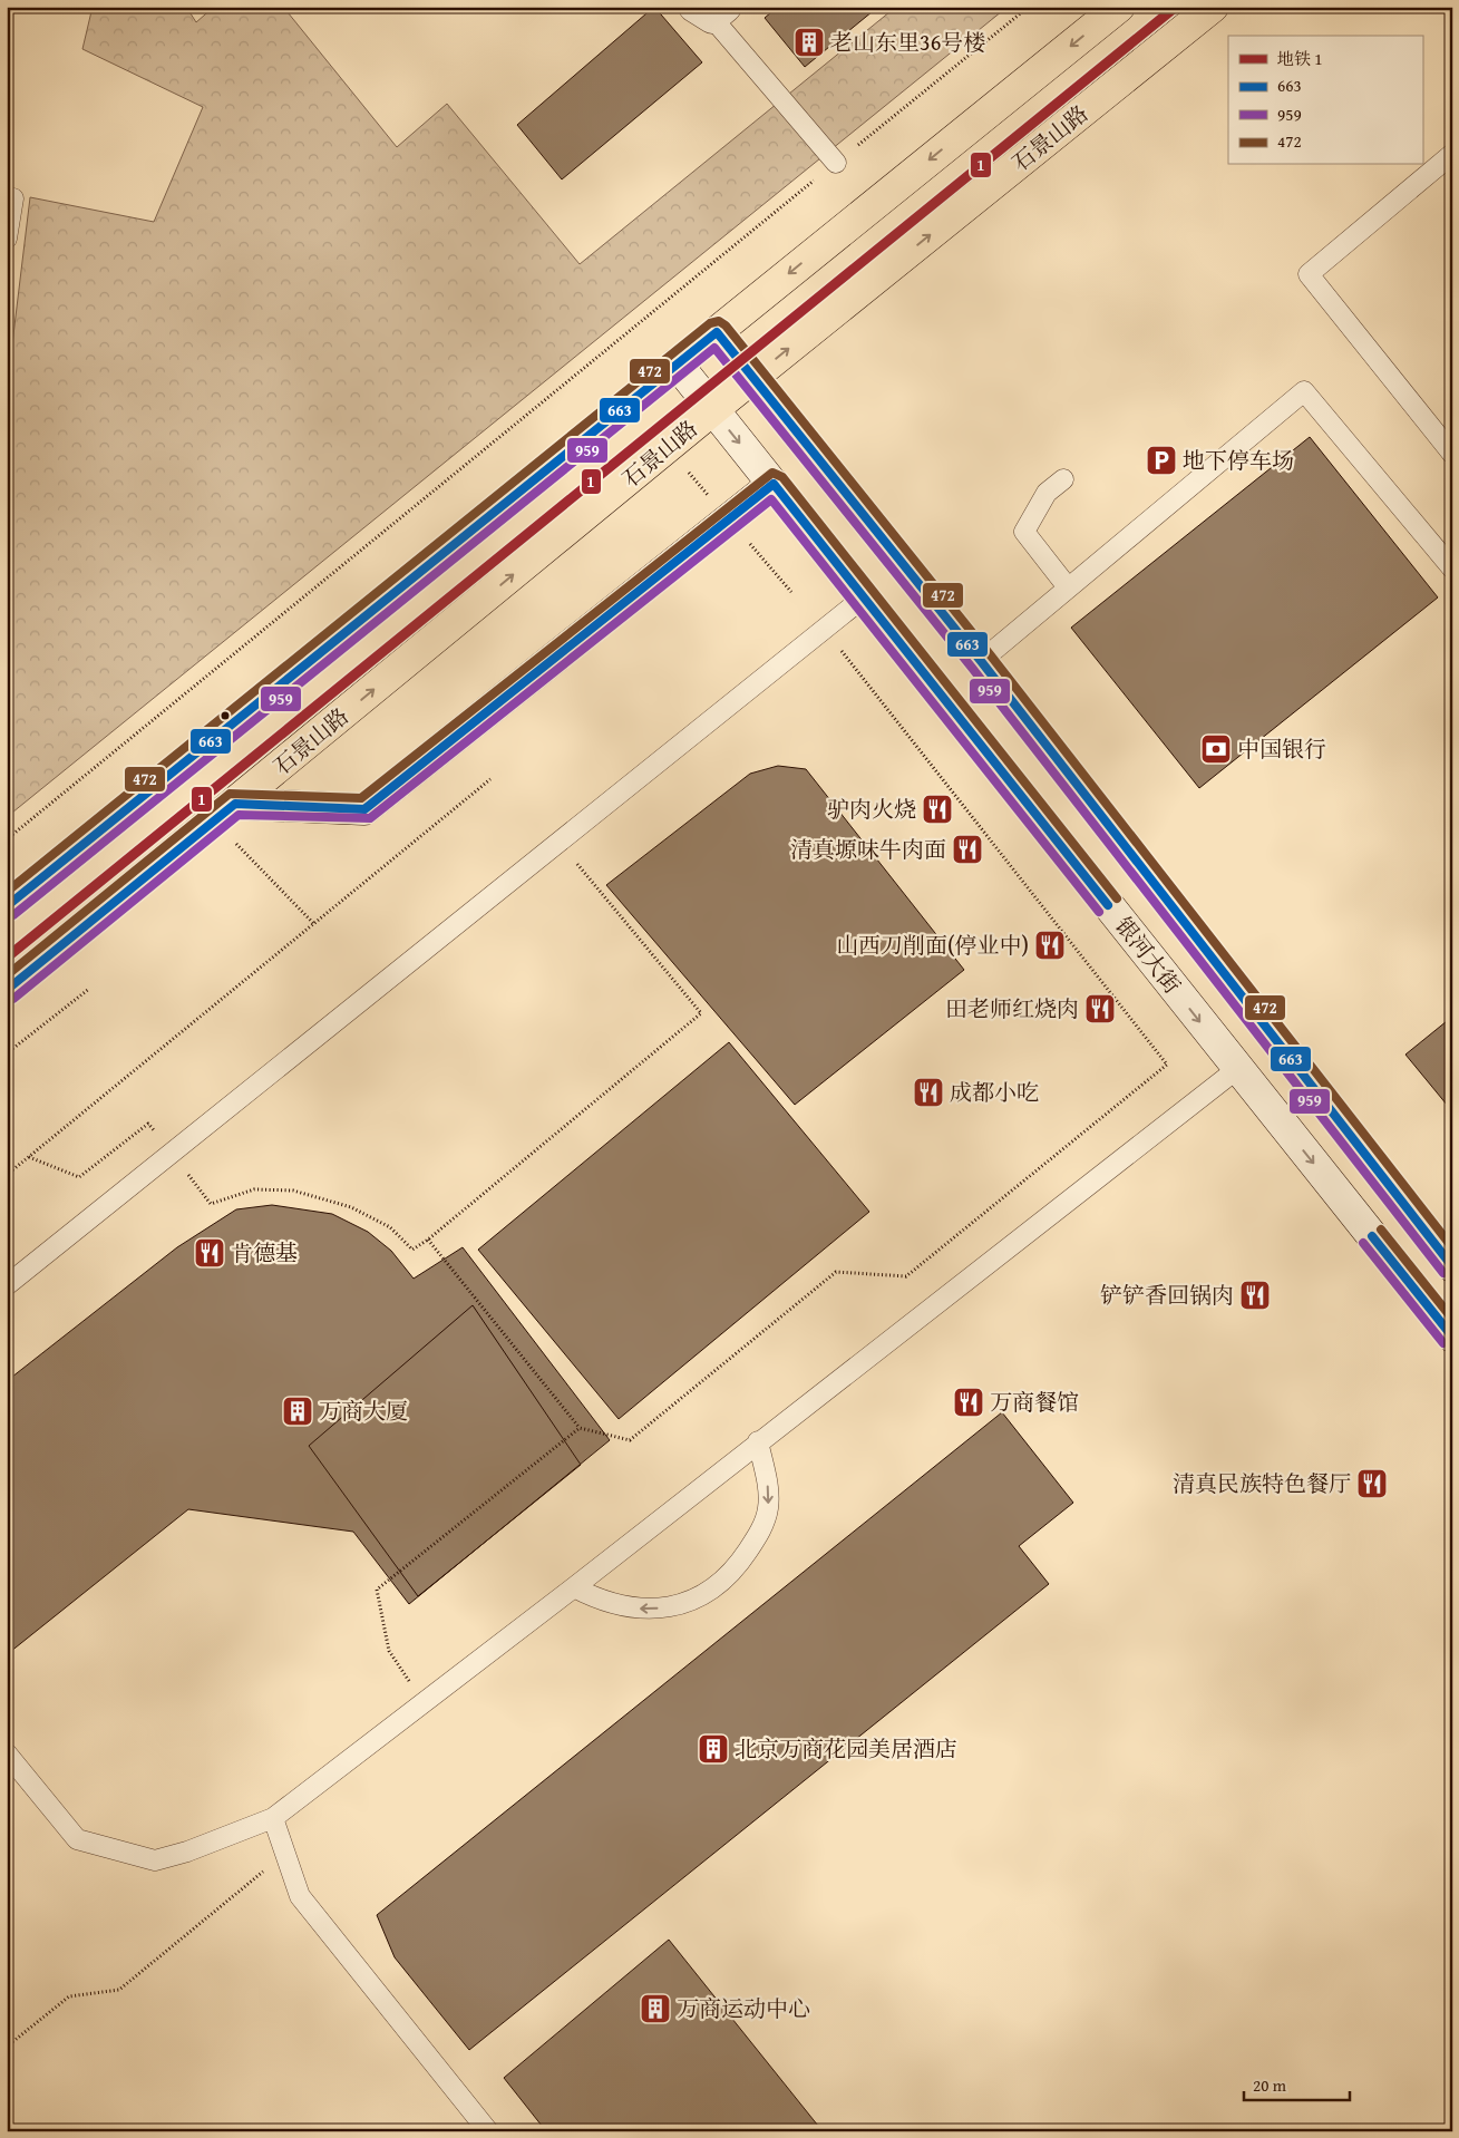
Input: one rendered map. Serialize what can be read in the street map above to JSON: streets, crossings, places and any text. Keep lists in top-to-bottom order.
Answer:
{
  "streets": {
    "highway": ["石景山路"],
    "main road": ["银河大街"]
  },
  "crossings": [
    ["石景山路", "银河大街"]
  ],
  "places": {
    "building": [
      "老山东里36号楼",
      "万商大厦",
      "北京万商花园美居酒店",
      "万商运动中心"
    ],
    "parking": ["地下停车场"],
    "bank": ["中国银行"],
    "restaurant": [
      "驴肉火烧",
      "清真塬味牛肉面",
      "山西刀削面(停业中)",
      "田老师红烧肉",
      "成都小吃",
      "肯德基",
      "铲铲香回锅肉",
      "万商餐馆",
      "清真民族特色餐厅"
    ]
  },
  "lines": [
    "metro line 1",
    "transit line 472",
    "transit line 663",
    "transit line 959"
  ],
  "legend": [
    "地铁 1",
    "663",
    "959",
    "472"
  ],
  "scale_bar": "20 m"
}
